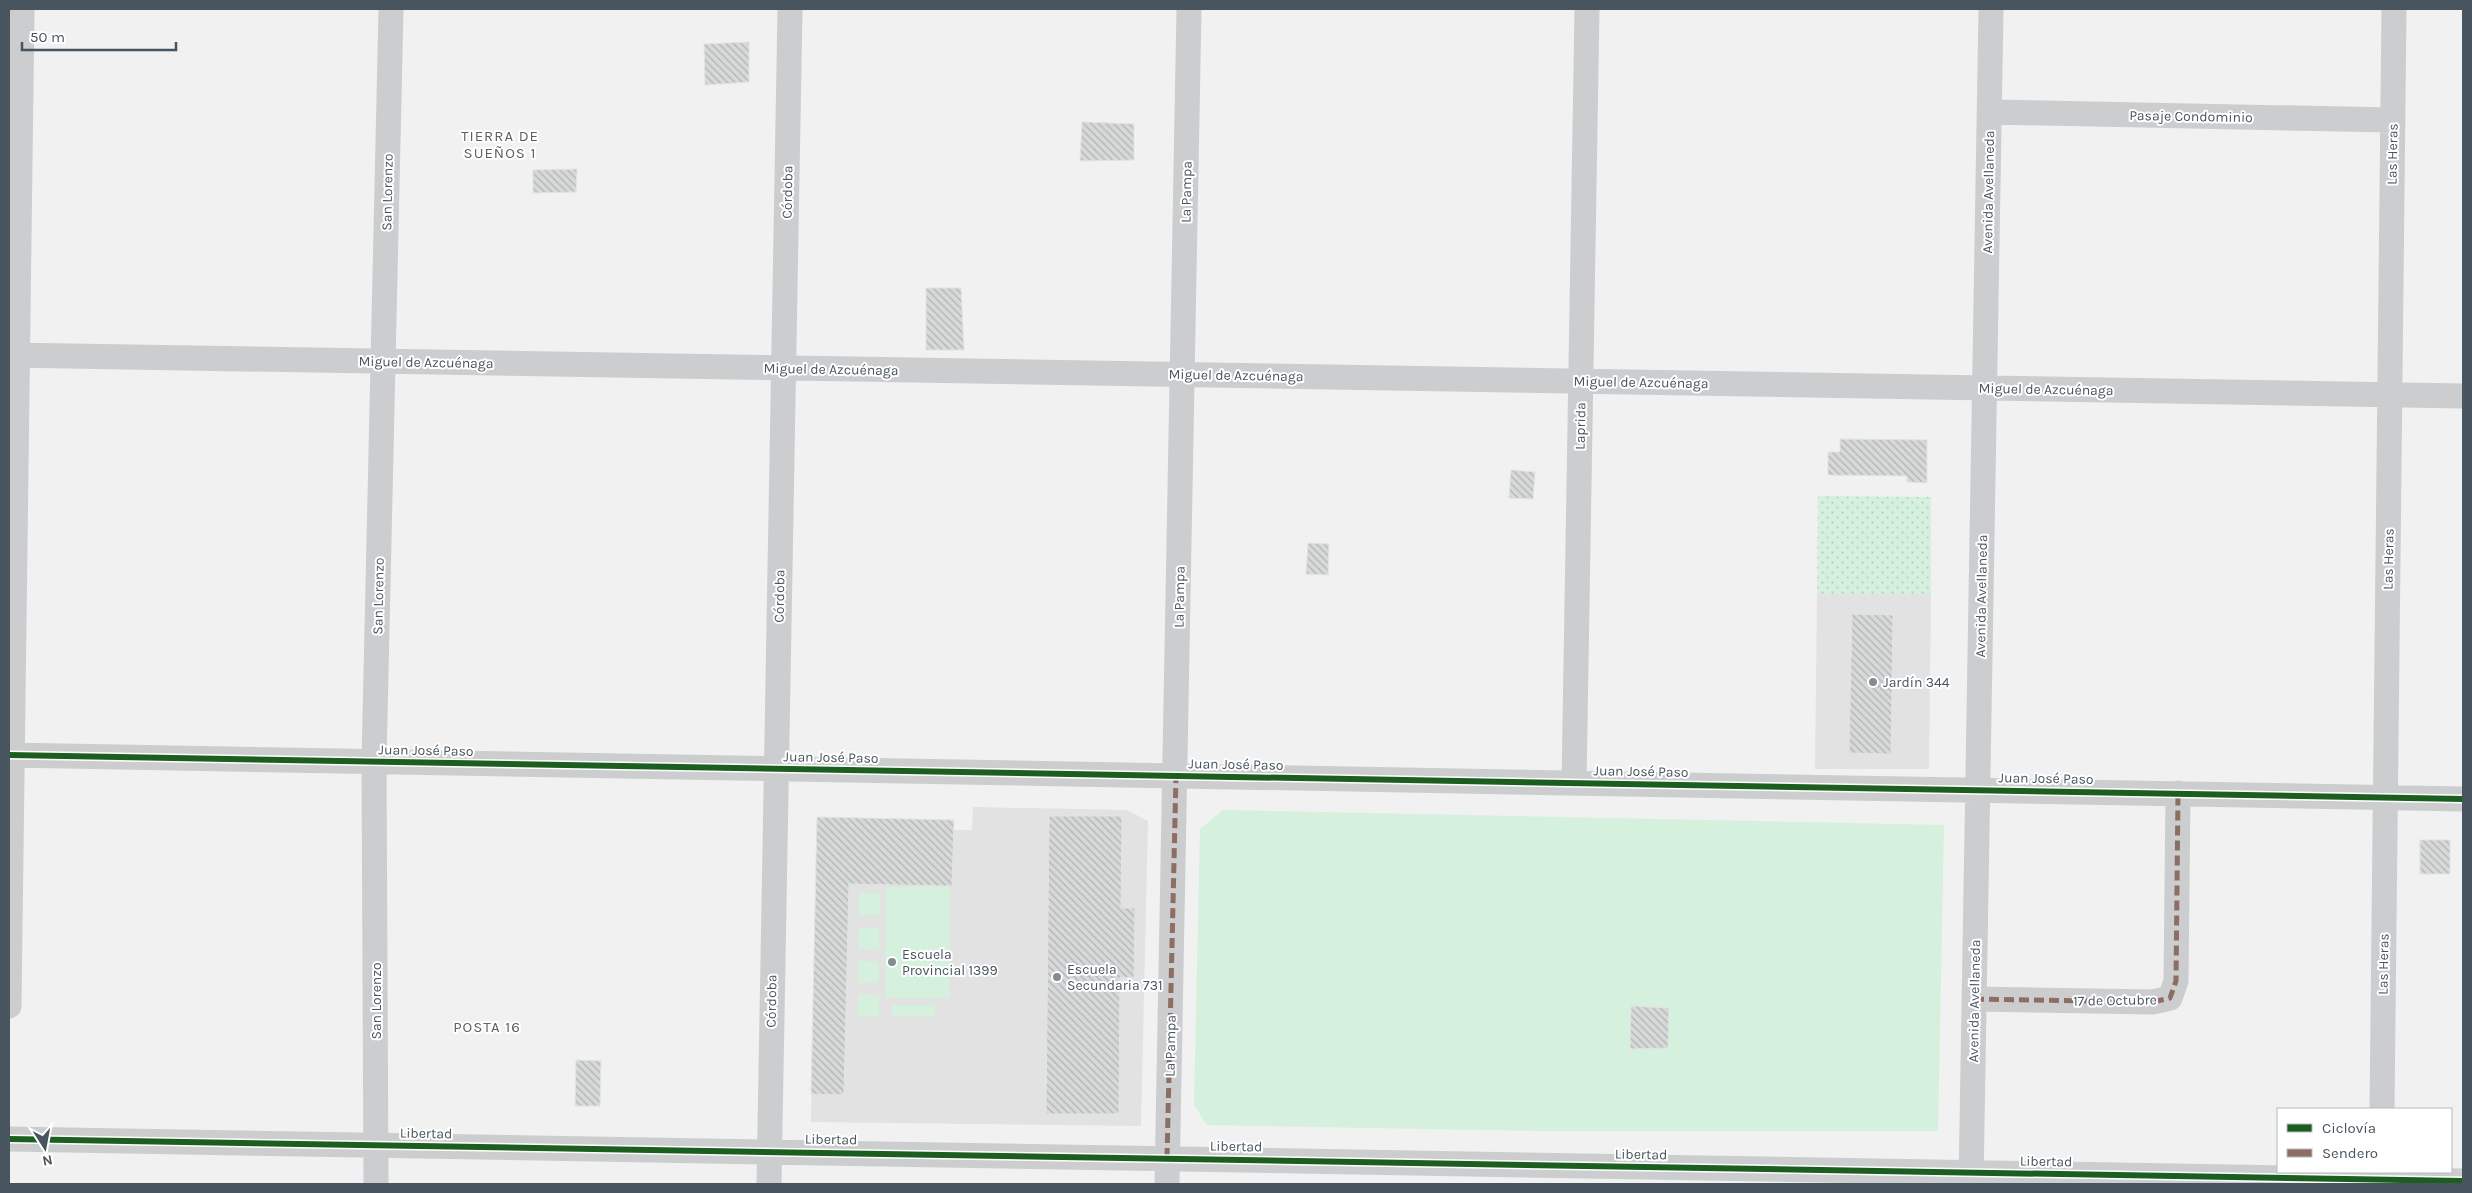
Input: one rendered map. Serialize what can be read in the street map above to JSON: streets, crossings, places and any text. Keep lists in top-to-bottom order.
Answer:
{
  "streets": {
    "street": [
      "Pasaje Condominio",
      "Las Heras",
      "San Lorenzo",
      "Córdoba",
      "La Pampa",
      "Avenida Avellaneda",
      "Miguel de Azcuénaga",
      "Laprida",
      "Juan José Paso",
      "17 de Octubre",
      "Libertad"
    ]
  },
  "crossings": [
    ["Pasaje Condominio", "Las Heras"],
    ["Pasaje Condominio", "Avenida Avellaneda"],
    ["Las Heras", "Miguel de Azcuénaga"],
    ["Las Heras", "Juan José Paso"],
    ["San Lorenzo", "Miguel de Azcuénaga"],
    ["San Lorenzo", "Juan José Paso"],
    ["San Lorenzo", "Libertad"],
    ["Córdoba", "Miguel de Azcuénaga"],
    ["Córdoba", "Juan José Paso"],
    ["Córdoba", "Libertad"],
    ["La Pampa", "Miguel de Azcuénaga"],
    ["La Pampa", "Juan José Paso"],
    ["La Pampa", "Libertad"],
    ["Avenida Avellaneda", "Miguel de Azcuénaga"],
    ["Avenida Avellaneda", "Juan José Paso"],
    ["Avenida Avellaneda", "17 de Octubre"],
    ["Avenida Avellaneda", "Libertad"],
    ["Miguel de Azcuénaga", "Laprida"],
    ["Laprida", "Juan José Paso"],
    ["Juan José Paso", "17 de Octubre"]
  ],
  "districts": ["TIERRA DE SUEÑOS 1", "POSTA 16"],
  "places": ["Jardín 344", "Escuela Provincial 1399", "Escuela Secundaria 731"],
  "legend": ["Ciclovía", "Sendero"],
  "scale_bar": "50 m",
  "north": "bottom"
}
